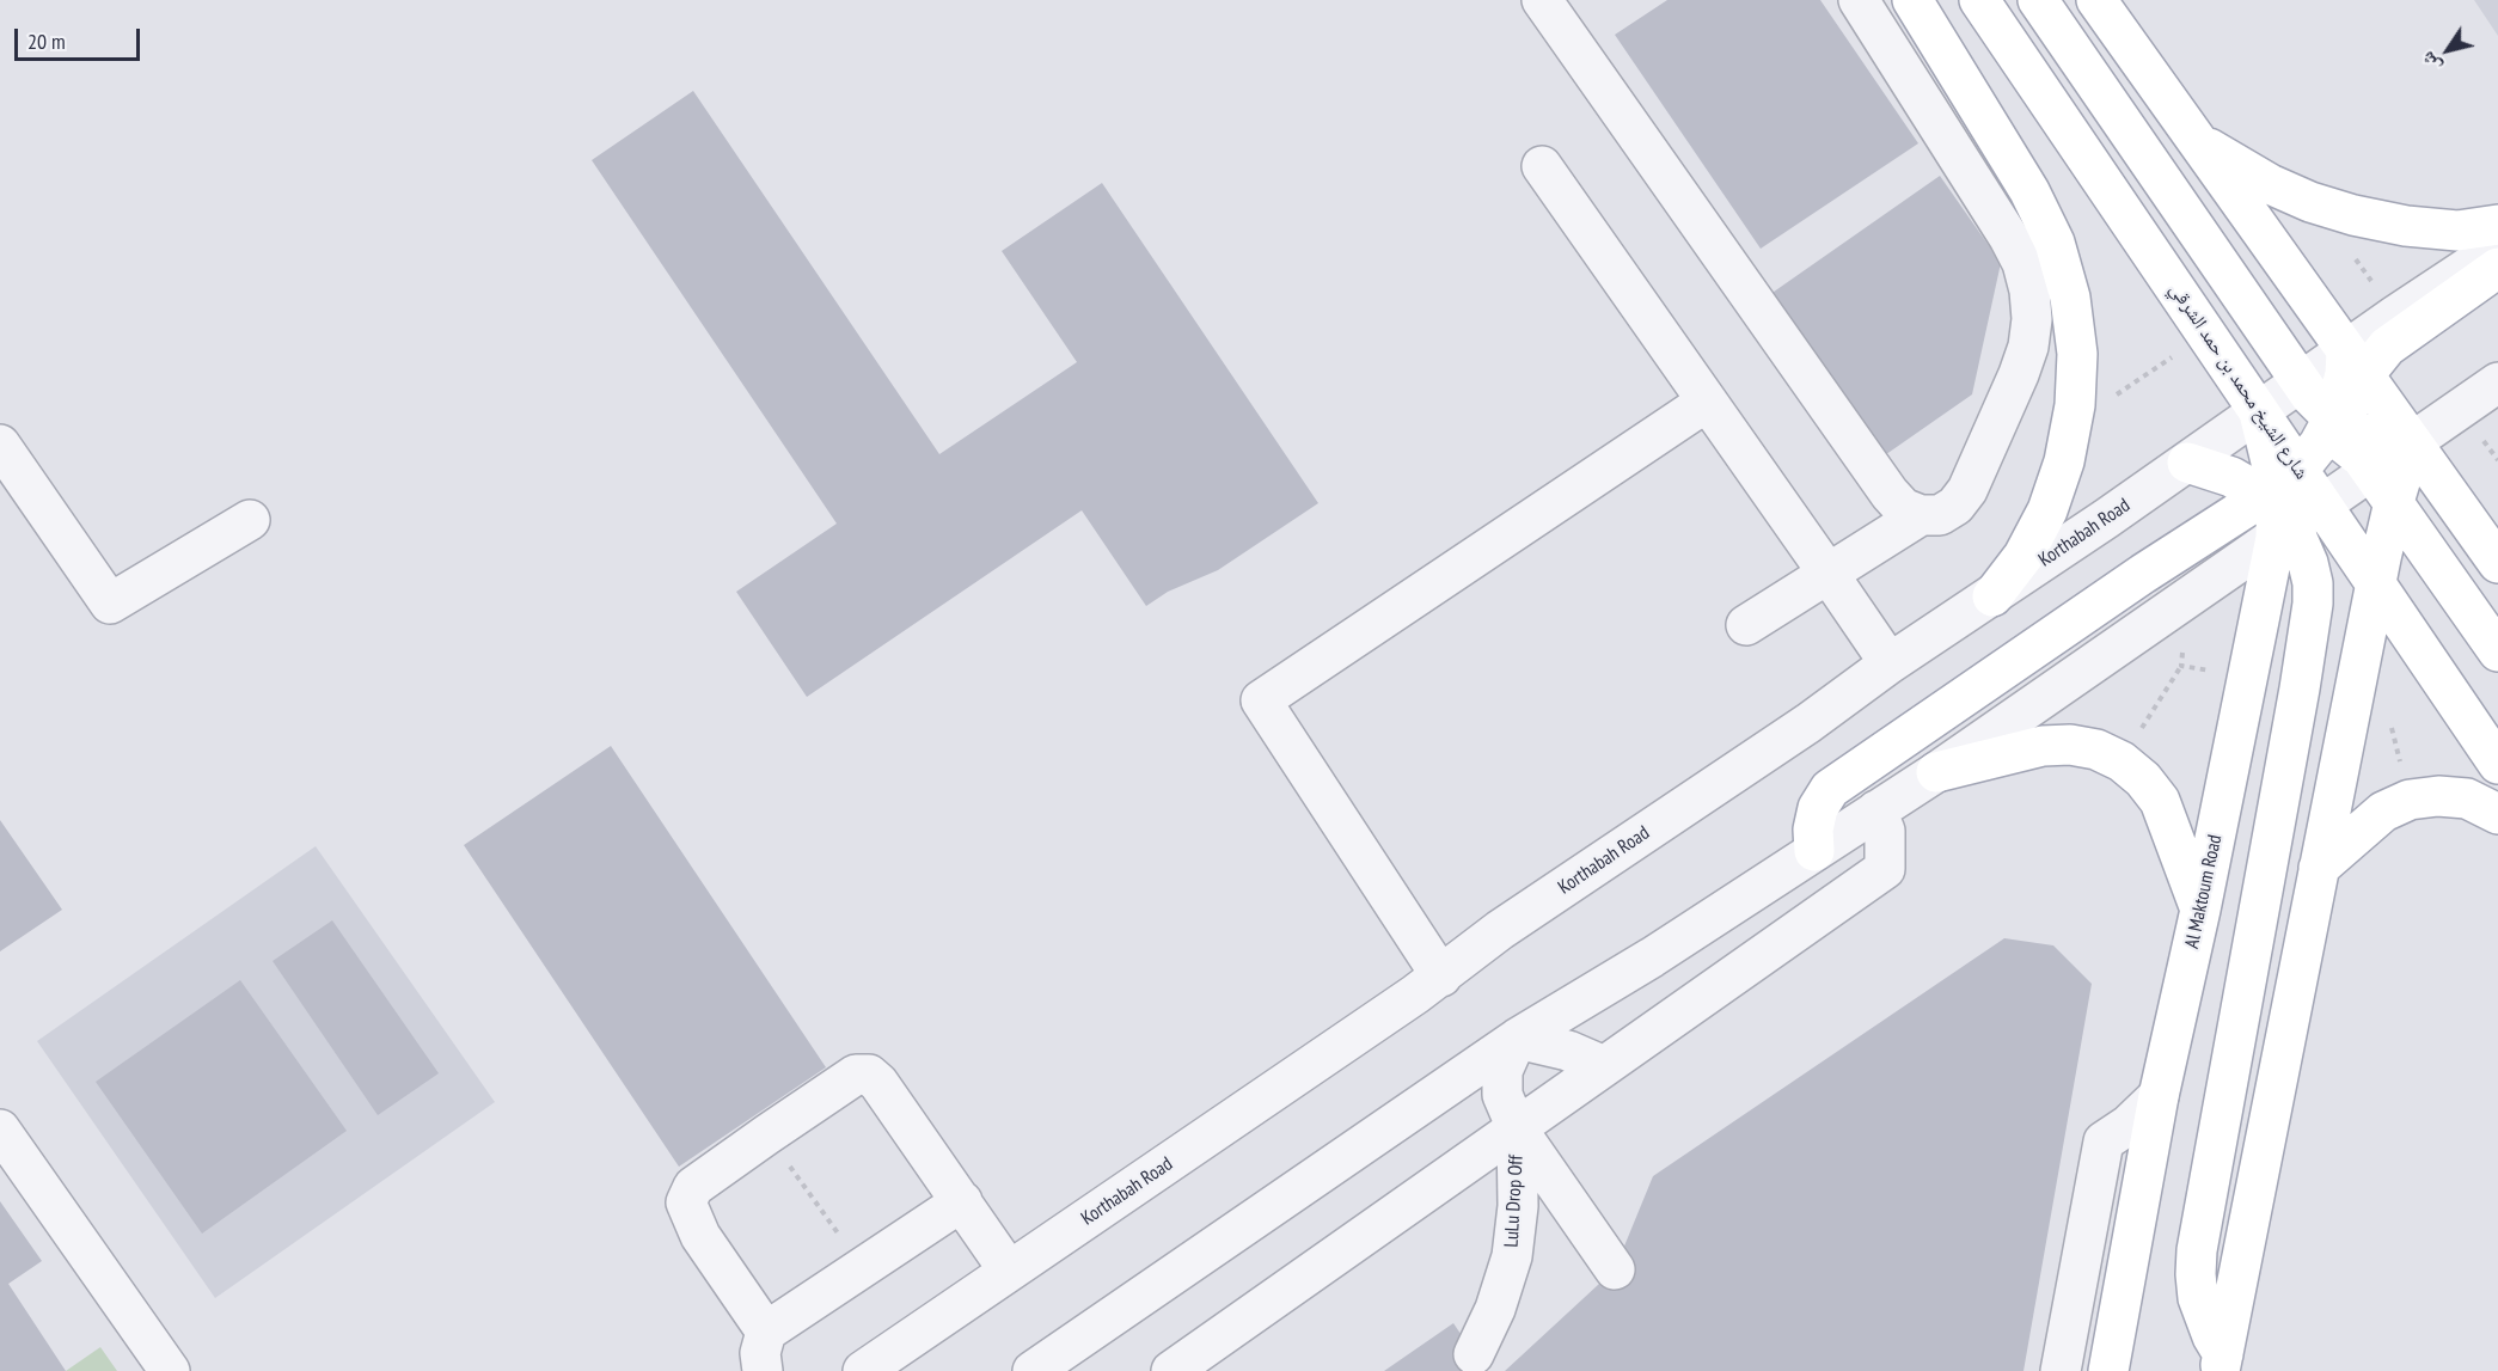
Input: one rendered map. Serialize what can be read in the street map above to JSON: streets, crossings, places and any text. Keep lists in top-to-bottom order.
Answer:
{
  "streets": {
    "main road": ["شارع الشيخ محمد بن حمد الشرقي", "Al Maktoum Road"],
    "street": ["Korthabah Road", "LuLu Drop Off"]
  },
  "crossings": [
    ["شارع الشيخ محمد بن حمد الشرقي", "Korthabah Road"],
    ["شارع الشيخ محمد بن حمد الشرقي", "Al Maktoum Road"],
    ["Korthabah Road", "Al Maktoum Road"]
  ],
  "scale_bar": "20 m",
  "north": "bottom left"
}
